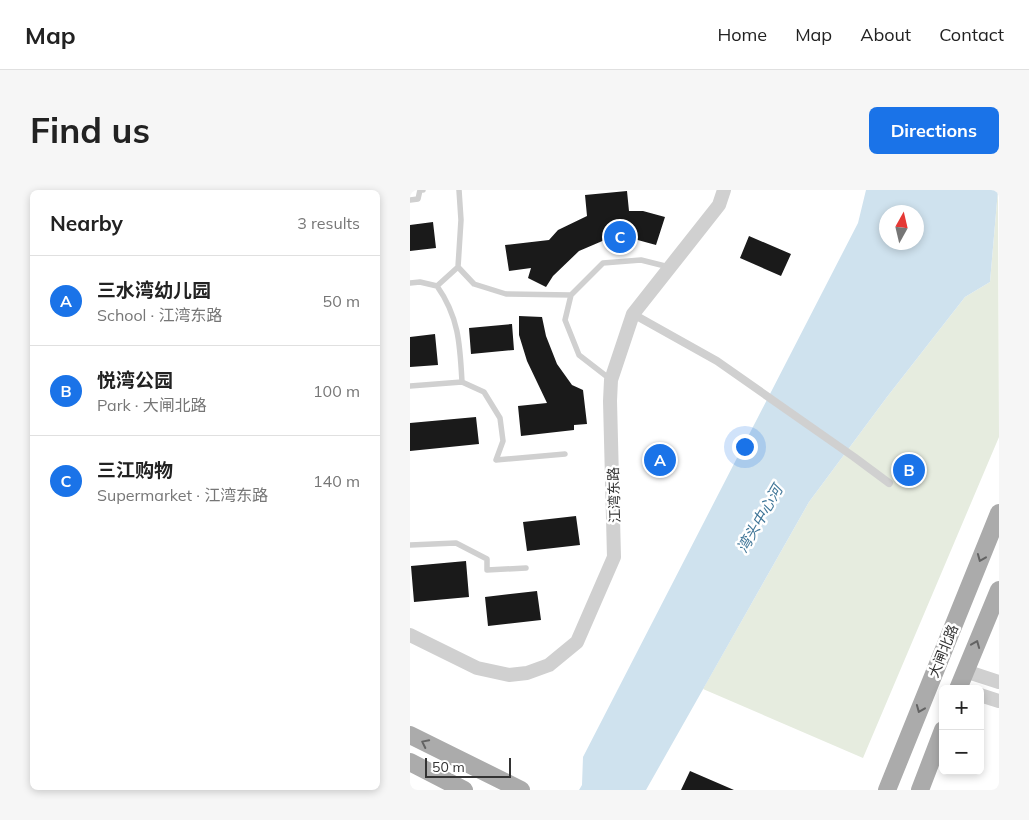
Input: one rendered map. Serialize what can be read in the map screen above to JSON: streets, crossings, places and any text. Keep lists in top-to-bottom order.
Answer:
{
  "streets": {
    "main road": ["大闸北路"],
    "street": ["江湾东路"]
  },
  "water": ["湾头中心河"],
  "scale_bar": "50 m",
  "north": "top",
  "page": {
    "header": "Map",
    "nav": [
      "Home",
      "Map",
      "About",
      "Contact"
    ],
    "buttons": "Directions",
    "title": "Find us",
    "heading": ["Nearby", "3 results"],
    "pins": ["C", "A", "B"],
    "list": [
      {
        "mark": "A",
        "name": "三水湾幼儿园",
        "note": "School · 江湾东路",
        "value": "50 m"
      },
      {
        "mark": "B",
        "name": "悦湾公园",
        "note": "Park · 大闸北路",
        "value": "100 m"
      },
      {
        "mark": "C",
        "name": "三江购物",
        "note": "Supermarket · 江湾东路",
        "value": "140 m"
      }
    ],
    "map_buttons": ["+", "−"],
    "scale": "50 m"
  }
}
